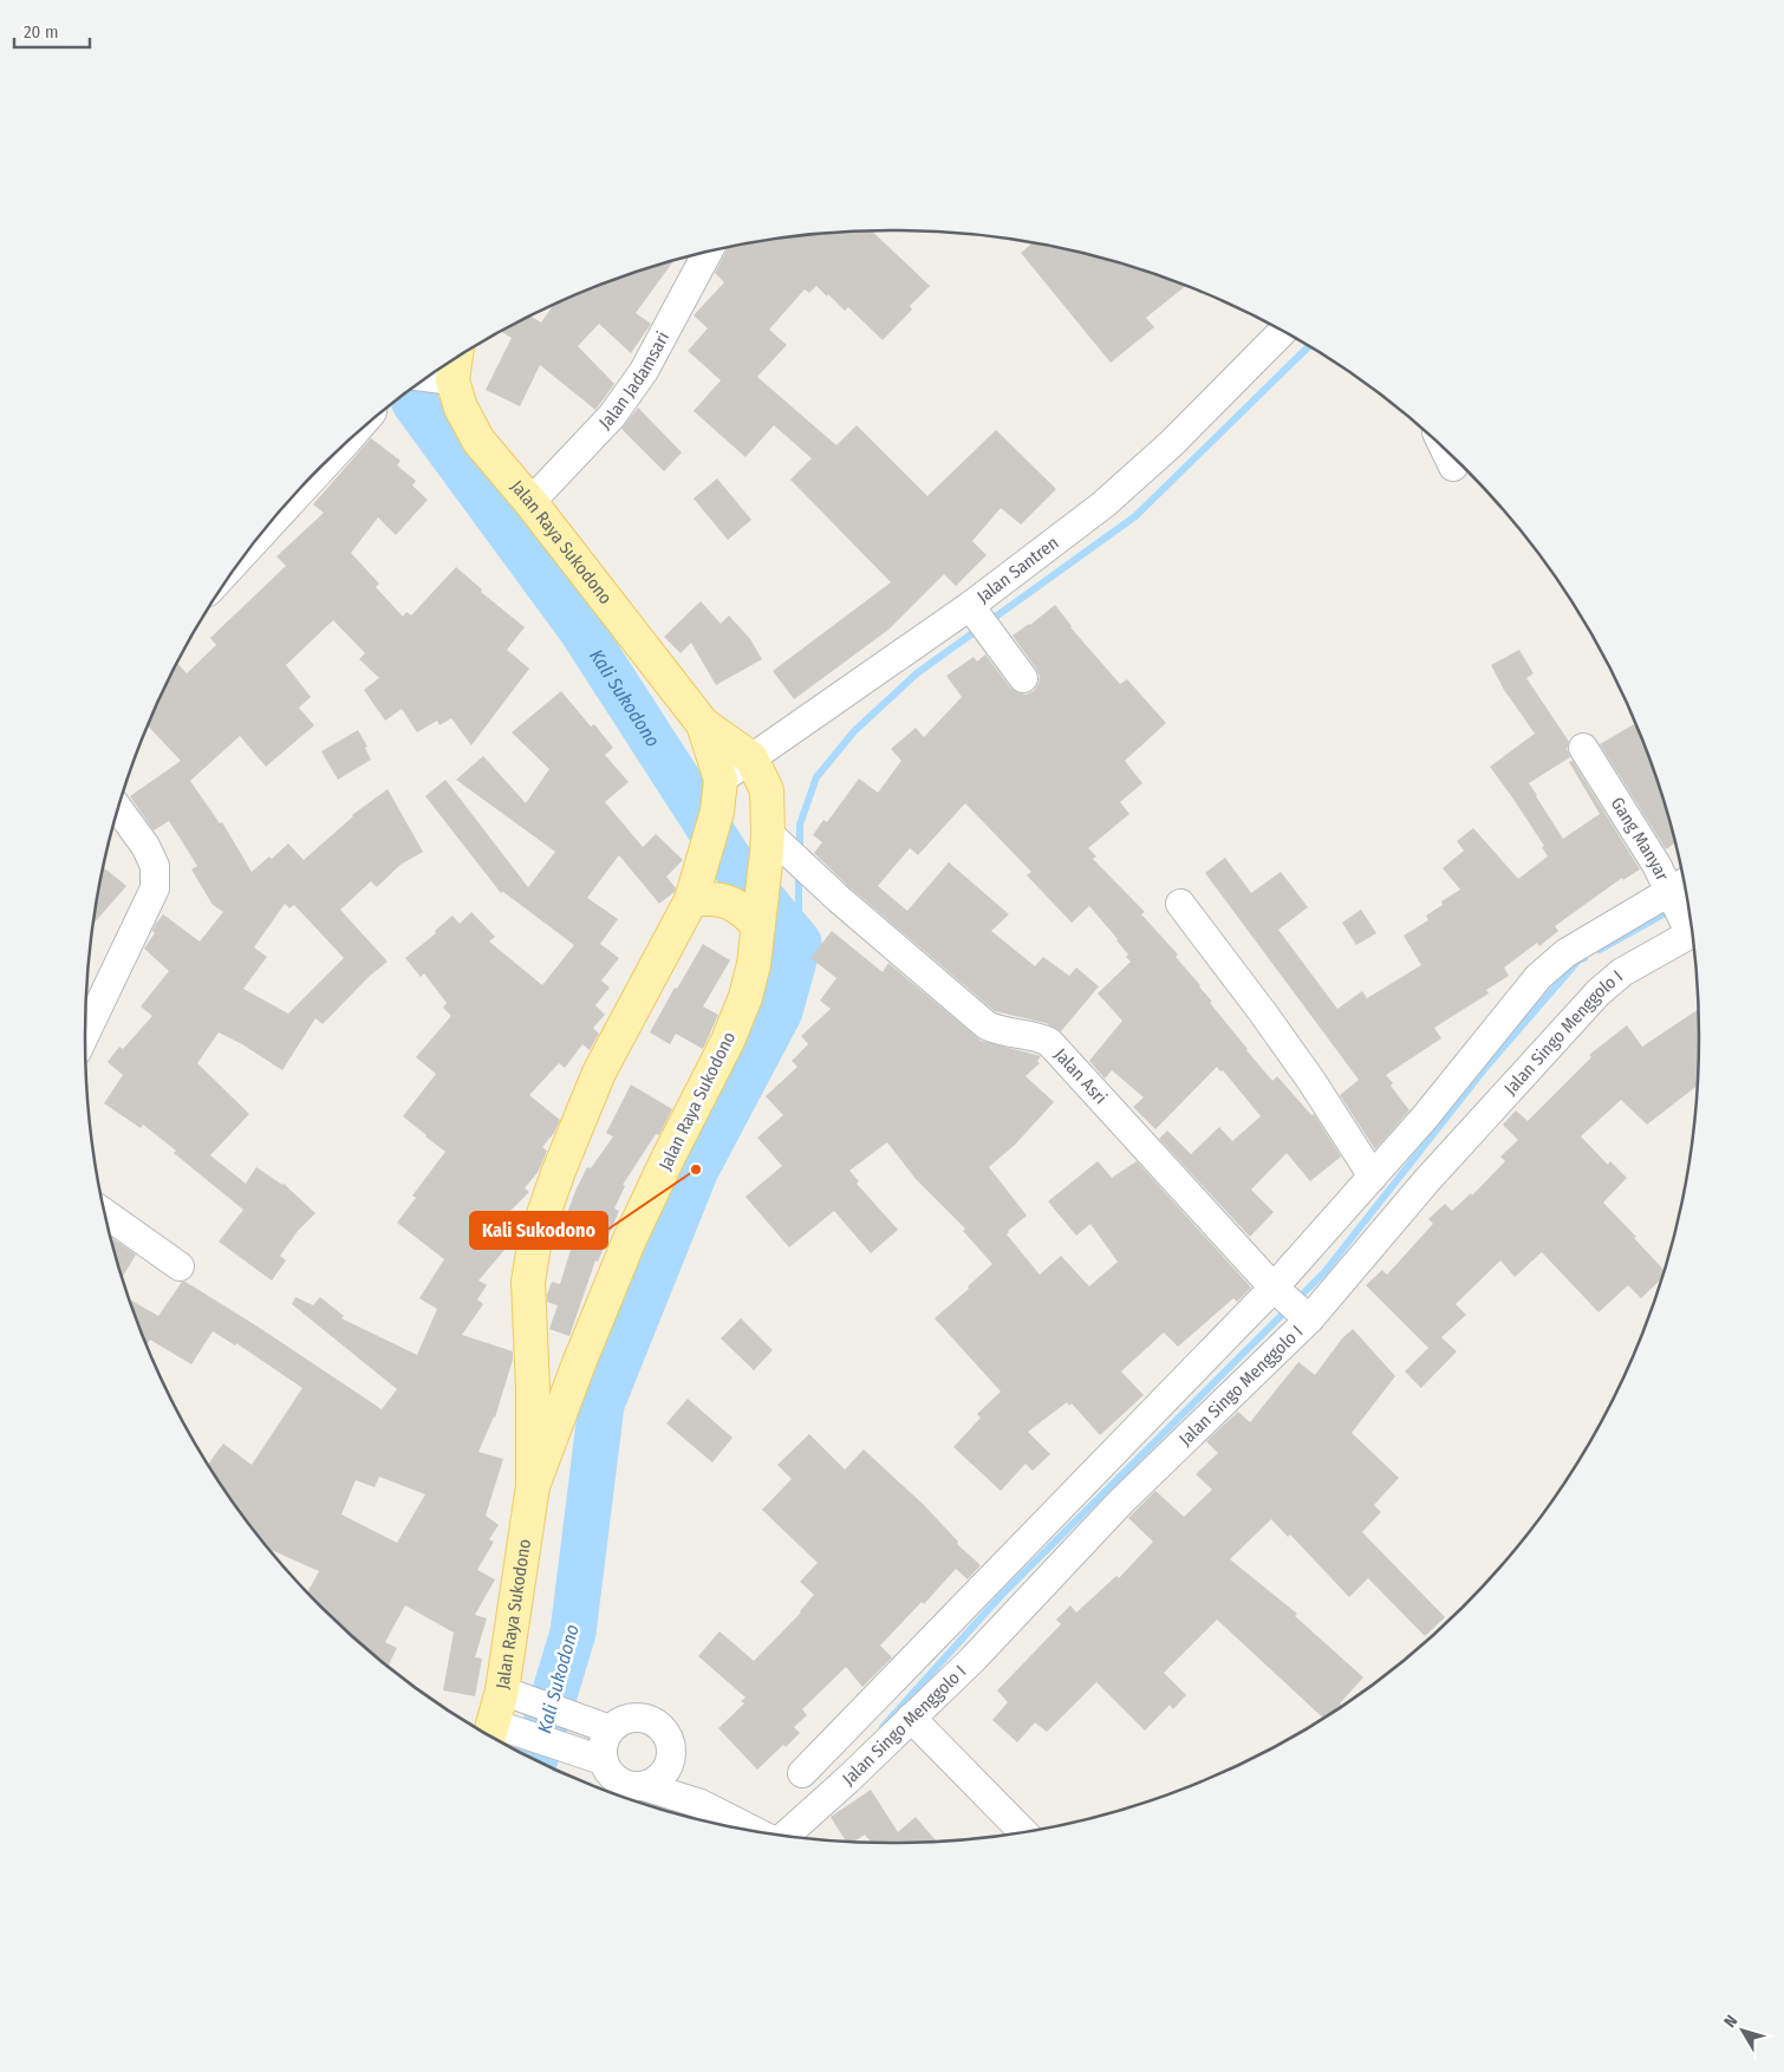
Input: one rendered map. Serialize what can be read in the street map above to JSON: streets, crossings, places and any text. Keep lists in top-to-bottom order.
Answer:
{
  "streets": {
    "main road": ["Jalan Raya Sukodono"],
    "street": [
      "Jalan Jadamsari",
      "Jalan Santren",
      "Gang Manyar",
      "Jalan Singo Menggolo I",
      "Jalan Asri"
    ]
  },
  "crossings": [
    ["Jalan Jadamsari", "Jalan Raya Sukodono"],
    ["Jalan Raya Sukodono", "Jalan Santren"],
    ["Jalan Raya Sukodono", "Jalan Asri"],
    ["Jalan Singo Menggolo I", "Jalan Asri"]
  ],
  "water": ["Kali Sukodono"],
  "places": ["Kali Sukodono"],
  "scale_bar": "20 m",
  "north": "top left"
}
